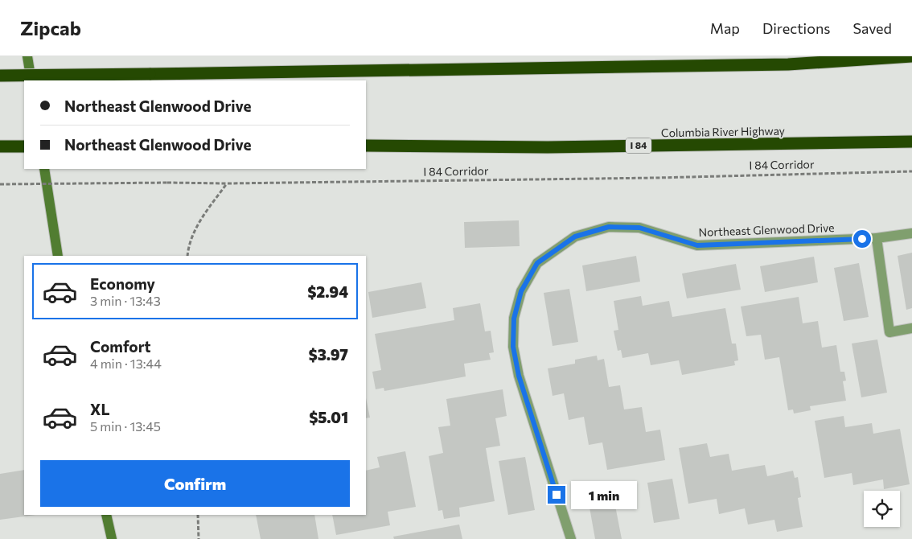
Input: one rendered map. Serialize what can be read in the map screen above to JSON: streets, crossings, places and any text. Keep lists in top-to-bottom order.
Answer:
{
  "streets": {
    "highway": ["Columbia River Highway", "I 84"],
    "street": ["Northeast Glenwood Drive"],
    "path": ["I 84 Corridor"]
  },
  "page": {
    "header": "Zipcab",
    "nav": ["Map", "Directions", "Saved"],
    "banner": ["Northeast Glenwood Drive", "Northeast Glenwood Drive"],
    "list": [
      {
        "name": "Economy",
        "note": "3 min · 13:43",
        "value": "$2.94"
      },
      {
        "name": "Comfort",
        "note": "4 min · 13:44",
        "value": "$3.97"
      },
      {
        "name": "XL",
        "note": "5 min · 13:45",
        "value": "$5.01"
      }
    ],
    "buttons": "Confirm",
    "bubble": "1 min"
  }
}
